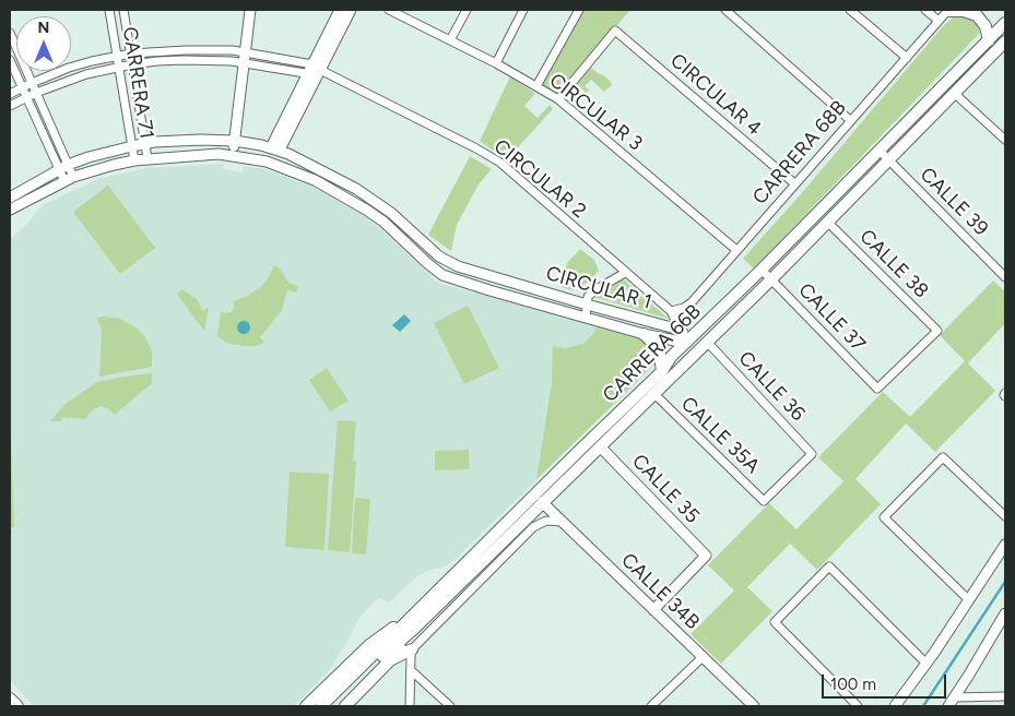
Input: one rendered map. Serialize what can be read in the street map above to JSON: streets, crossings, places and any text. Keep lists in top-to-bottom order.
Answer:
{
  "streets": {
    "main road": ["CARRERA 66B"],
    "street": [
      "CARRERA 71",
      "CIRCULAR 4",
      "CIRCULAR 3",
      "CARRERA 68B",
      "CIRCULAR 2",
      "CALLE 39",
      "CALLE 38",
      "CIRCULAR 1",
      "CALLE 37",
      "CALLE 36",
      "CALLE 35A",
      "CALLE 35",
      "CALLE 34B"
    ]
  },
  "crossings": [
    ["CARRERA 71", "CIRCULAR 2"],
    ["CARRERA 71", "CIRCULAR 1"],
    ["CIRCULAR 4", "CIRCULAR 3"],
    ["CIRCULAR 4", "CARRERA 68B"],
    ["CIRCULAR 3", "CARRERA 68B"],
    ["CARRERA 68B", "CIRCULAR 2"],
    ["CIRCULAR 2", "CIRCULAR 1"],
    ["CALLE 39", "CARRERA 66B"],
    ["CALLE 38", "CALLE 37"],
    ["CALLE 38", "CARRERA 66B"],
    ["CIRCULAR 1", "CARRERA 66B"],
    ["CALLE 37", "CARRERA 66B"],
    ["CARRERA 66B", "CALLE 36"],
    ["CARRERA 66B", "CALLE 35A"],
    ["CARRERA 66B", "CALLE 35"],
    ["CARRERA 66B", "CALLE 34B"],
    ["CALLE 36", "CALLE 35A"],
    ["CALLE 35", "CALLE 34B"]
  ],
  "scale_bar": "100 m",
  "north": "top"
}
